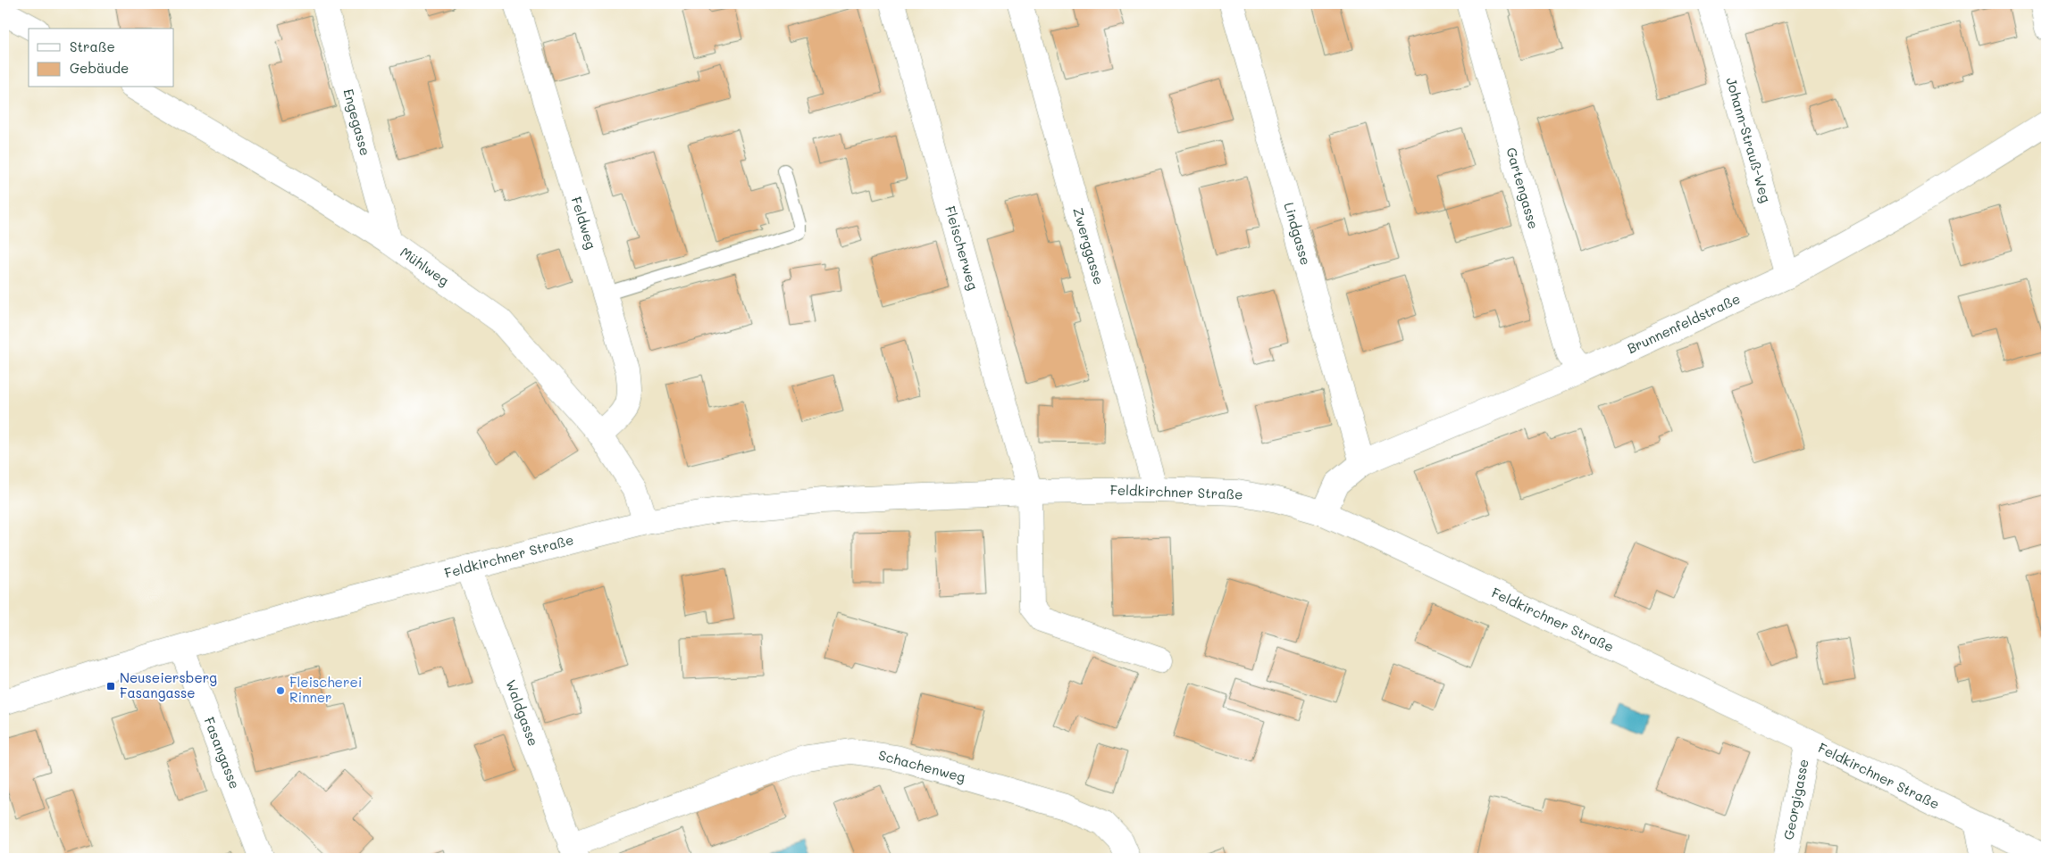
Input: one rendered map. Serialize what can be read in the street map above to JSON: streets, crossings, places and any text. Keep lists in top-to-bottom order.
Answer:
{
  "streets": {
    "street": [
      "Engegasse",
      "Johann-Strauß-Weg",
      "Gartengasse",
      "Feldweg",
      "Lindgasse",
      "Zwerggasse",
      "Fleischerweg",
      "Mühlweg",
      "Brunnenfeldstraße",
      "Feldkirchner Straße",
      "Waldgasse",
      "Fasangasse",
      "Schachenweg",
      "Georgigasse"
    ]
  },
  "crossings": [
    ["Engegasse", "Mühlweg"],
    ["Johann-Strauß-Weg", "Brunnenfeldstraße"],
    ["Gartengasse", "Brunnenfeldstraße"],
    ["Feldweg", "Mühlweg"],
    ["Lindgasse", "Brunnenfeldstraße"],
    ["Zwerggasse", "Feldkirchner Straße"],
    ["Fleischerweg", "Feldkirchner Straße"],
    ["Mühlweg", "Feldkirchner Straße"],
    ["Brunnenfeldstraße", "Feldkirchner Straße"],
    ["Feldkirchner Straße", "Waldgasse"],
    ["Feldkirchner Straße", "Fasangasse"],
    ["Feldkirchner Straße", "Georgigasse"],
    ["Waldgasse", "Schachenweg"]
  ],
  "places": {
    "transit": ["Neuseiersberg Fasangasse"],
    "other": ["Fleischerei Rinner"]
  },
  "legend": ["Straße", "Gebäude"]
}
